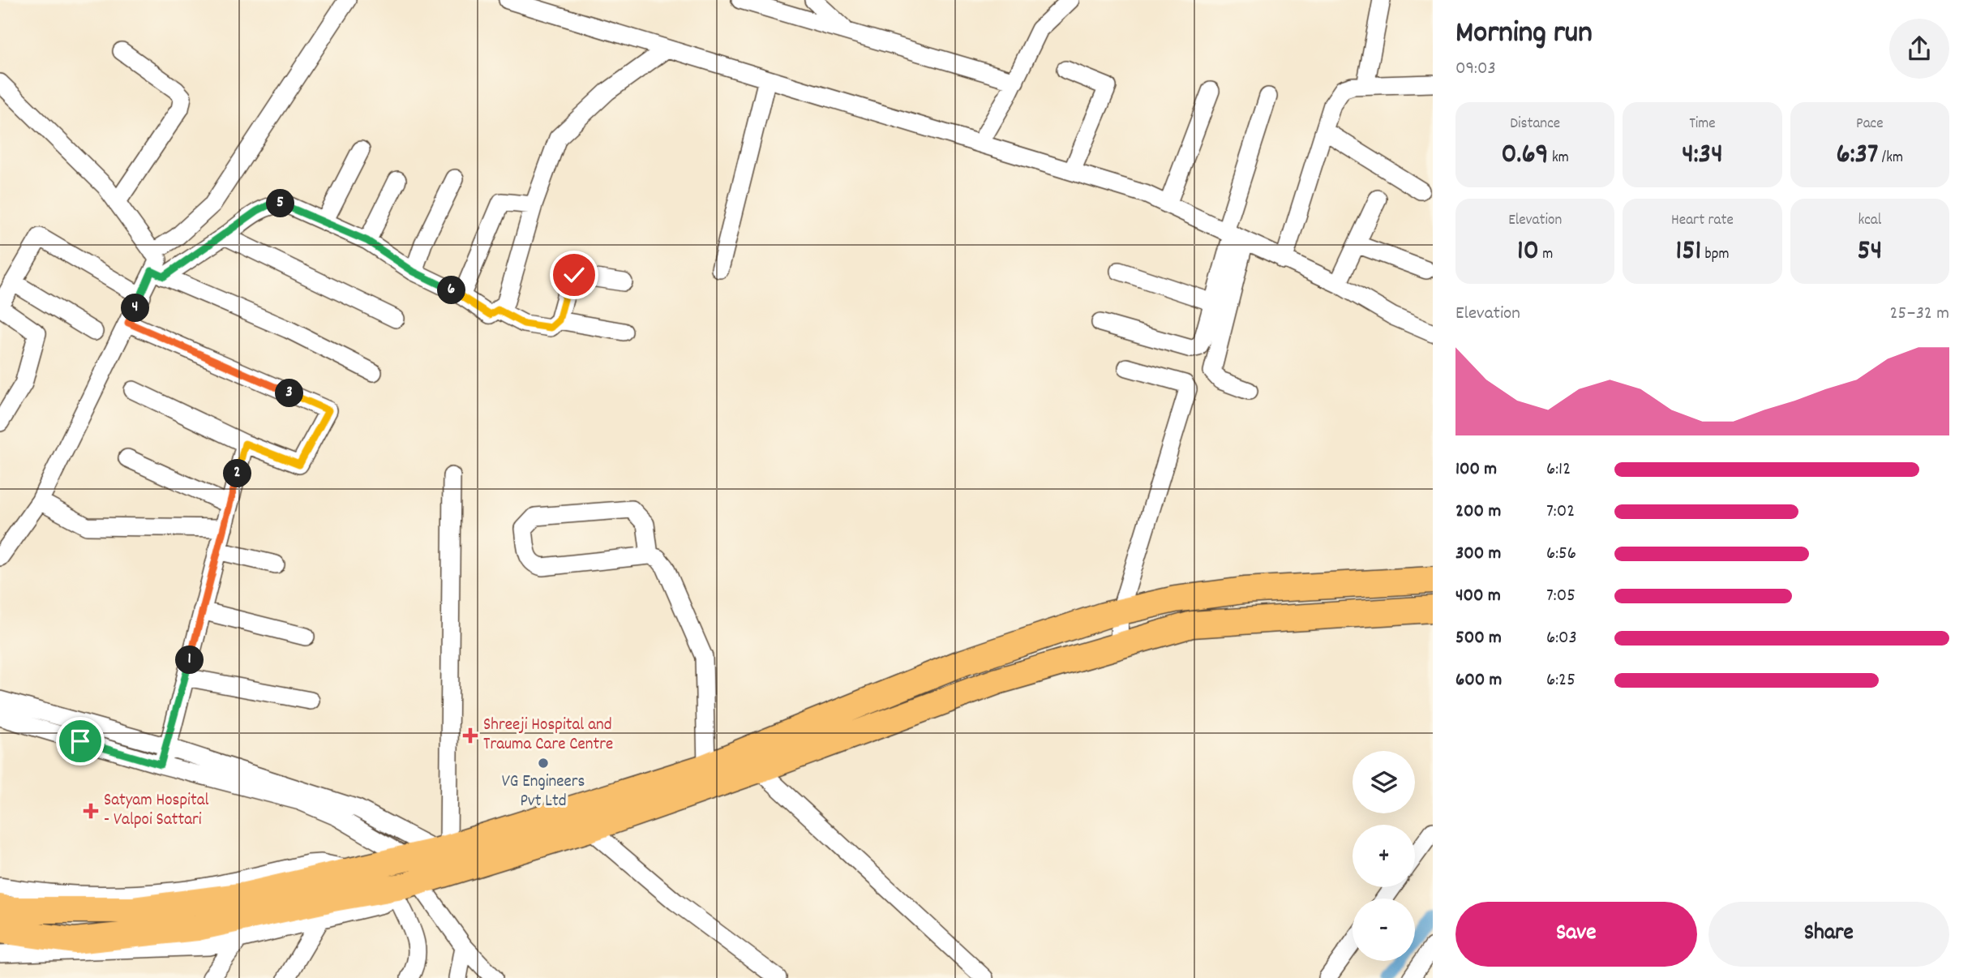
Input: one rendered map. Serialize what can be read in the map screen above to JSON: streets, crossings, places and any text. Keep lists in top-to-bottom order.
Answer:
{
  "places": {
    "health": ["Shreeji Hospital and Trauma Care Centre", "Satyam Hospital - Valpoi Sattari"],
    "other": ["VG Engineers Pvt Ltd"]
  },
  "page": {
    "heading": ["Morning run", "09:03"],
    "stats": [
      ["Distance", "0.69 km"],
      ["Time", "4:34"],
      ["Pace", "6:37 /km"],
      ["Elevation", "10 m"],
      ["Heart rate", "151 bpm"],
      ["kcal", "54"]
    ],
    "pins": [
      "5",
      "6",
      "4",
      "3",
      "2",
      "1"
    ],
    "chart": ["Elevation", "25–32 m"],
    "list": [
      {
        "name": "100 m",
        "note": "6:12"
      },
      {
        "name": "200 m",
        "note": "7:02"
      },
      {
        "name": "300 m",
        "note": "6:56"
      },
      {
        "name": "400 m",
        "note": "7:05"
      },
      {
        "name": "500 m",
        "note": "6:03"
      },
      {
        "name": "600 m",
        "note": "6:25"
      }
    ],
    "map_buttons": ["+", "−"],
    "buttons": ["Save", "Share"]
  }
}
